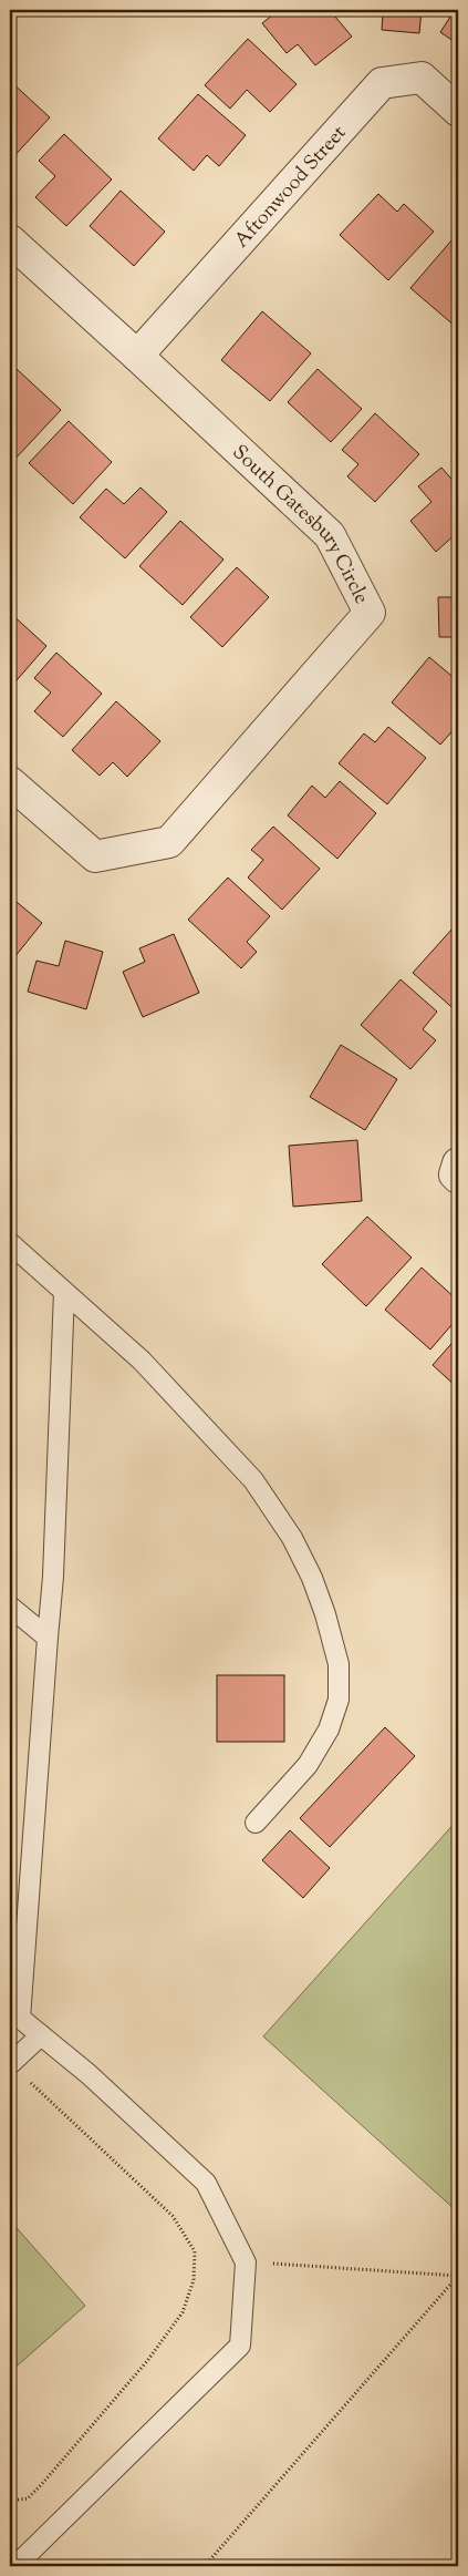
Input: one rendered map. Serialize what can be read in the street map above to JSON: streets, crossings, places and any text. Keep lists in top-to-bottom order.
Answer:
{
  "streets": {
    "street": ["Aftonwood Street", "South Gatesbury Circle"]
  },
  "crossings": [
    ["Aftonwood Street", "South Gatesbury Circle"]
  ]
}
